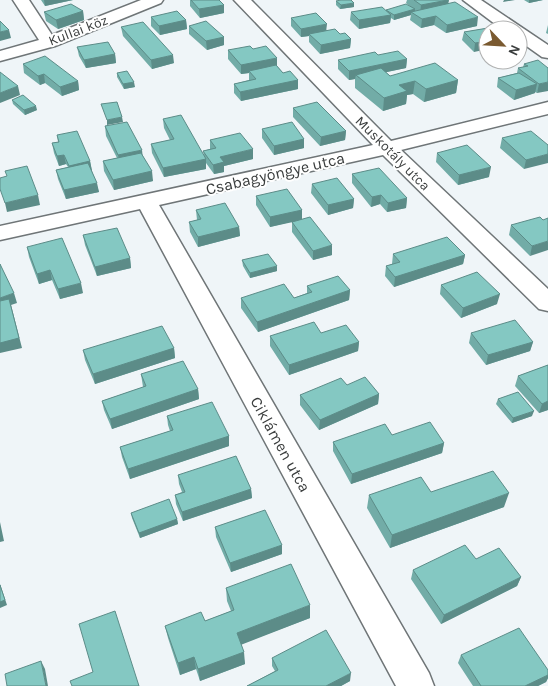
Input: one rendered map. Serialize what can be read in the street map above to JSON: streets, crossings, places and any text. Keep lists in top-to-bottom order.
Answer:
{
  "streets": {
    "street": [
      "Kullai köz",
      "Muskotály utca",
      "Csabagyöngye utca",
      "Ciklámen utca"
    ]
  },
  "crossings": [
    ["Muskotály utca", "Csabagyöngye utca"],
    ["Csabagyöngye utca", "Ciklámen utca"]
  ],
  "north": "bottom right"
}
